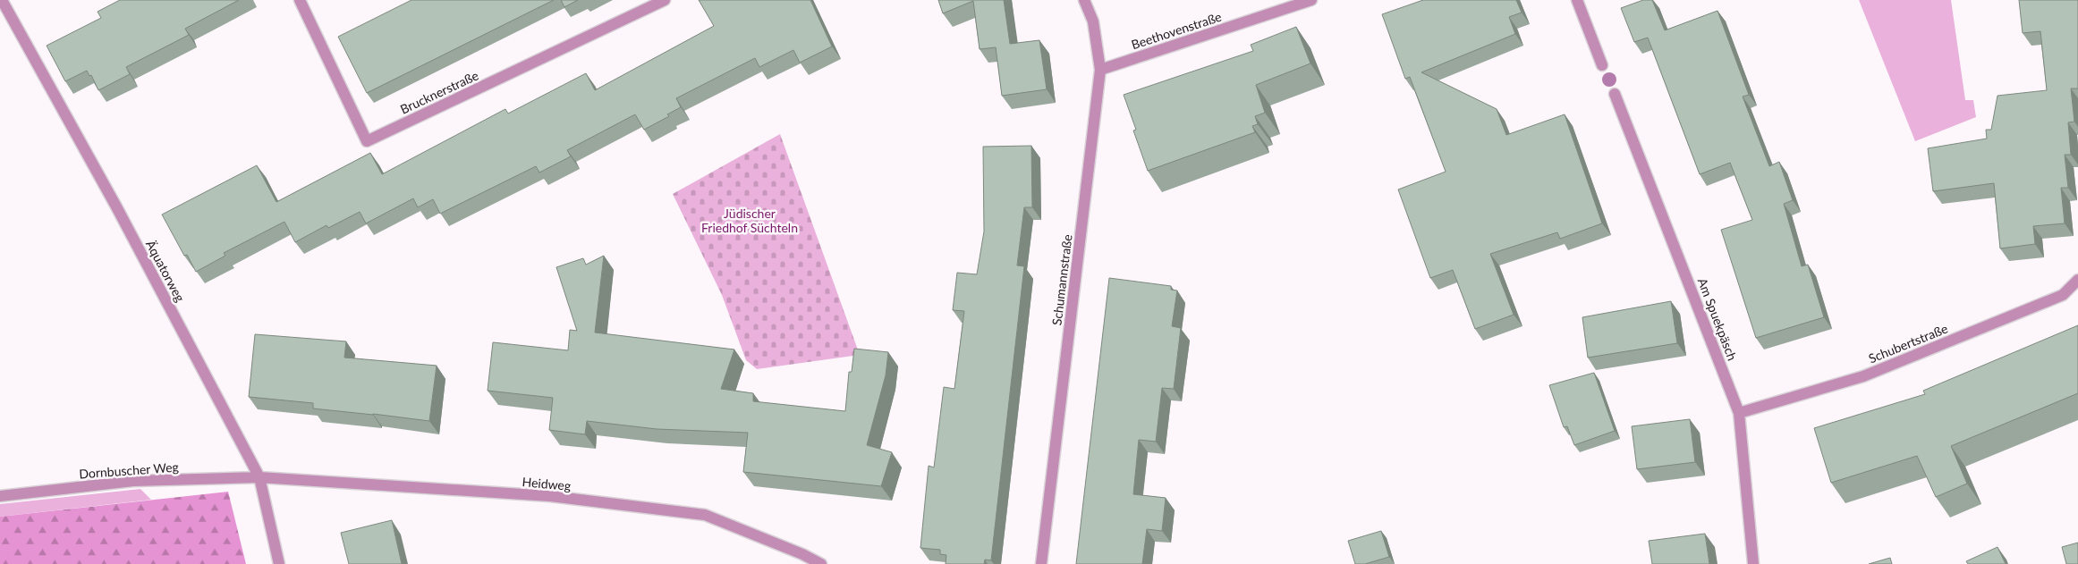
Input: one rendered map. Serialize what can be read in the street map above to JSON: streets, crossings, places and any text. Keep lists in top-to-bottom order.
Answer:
{
  "streets": {
    "street": [
      "Beethovenstraße",
      "Brucknerstraße",
      "Äquatorweg",
      "Schumannstraße",
      "Am Spuekpäsch",
      "Schubertstraße",
      "Dornbuscher Weg",
      "Heidweg"
    ]
  },
  "crossings": [
    ["Beethovenstraße", "Schumannstraße"],
    ["Äquatorweg", "Dornbuscher Weg"],
    ["Äquatorweg", "Heidweg"],
    ["Am Spuekpäsch", "Schubertstraße"],
    ["Dornbuscher Weg", "Heidweg"]
  ],
  "parks": ["Jüdischer Friedhof Süchteln"]
}
